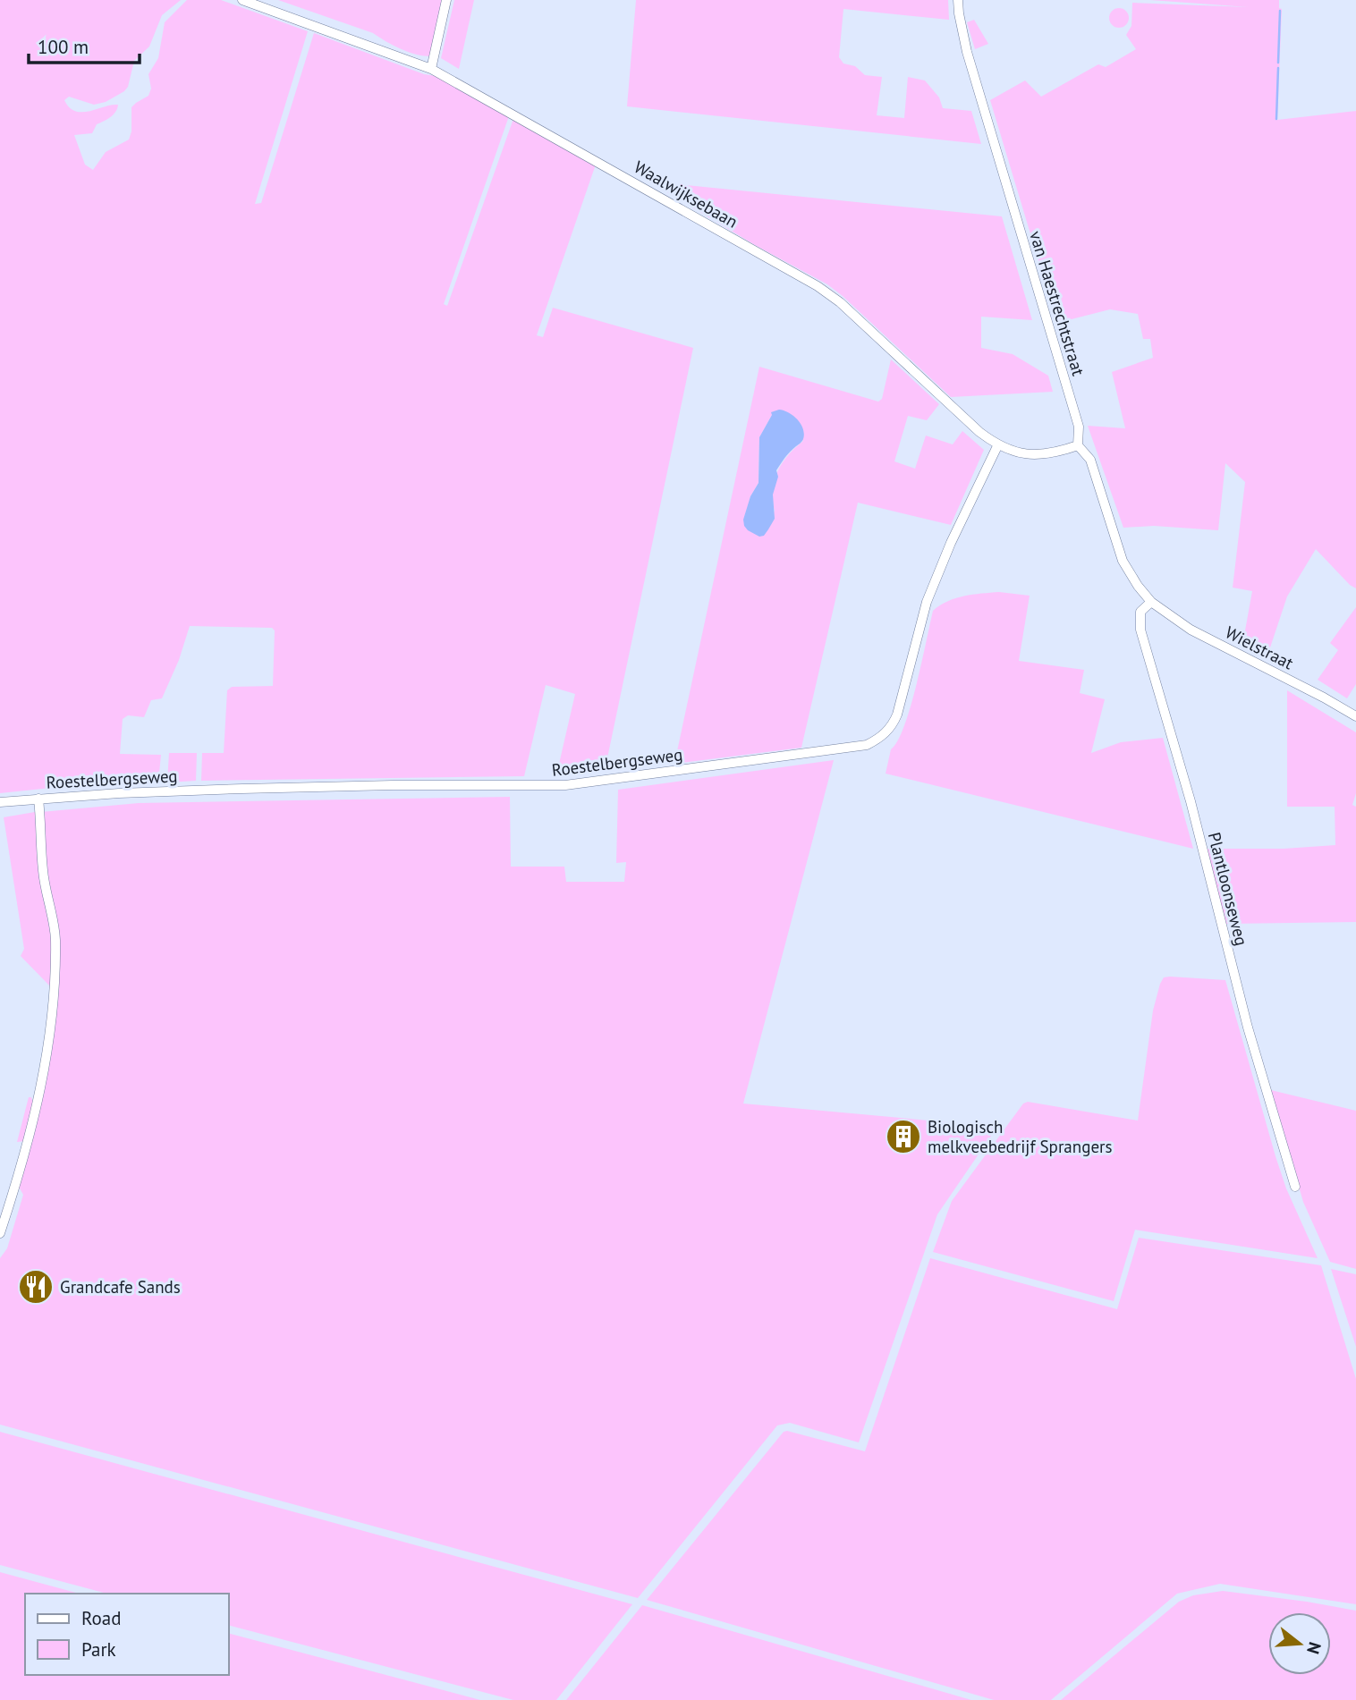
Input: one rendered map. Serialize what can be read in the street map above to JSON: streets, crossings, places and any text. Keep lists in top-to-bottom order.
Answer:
{
  "streets": {
    "street": [
      "Waalwijksebaan",
      "van Haestrechtstraat",
      "Wielstraat",
      "Roestelbergseweg",
      "Plantloonseweg"
    ]
  },
  "crossings": [
    ["Waalwijksebaan", "van Haestrechtstraat"],
    ["Waalwijksebaan", "Roestelbergseweg"],
    ["van Haestrechtstraat", "Wielstraat"],
    ["van Haestrechtstraat", "Plantloonseweg"],
    ["Wielstraat", "Plantloonseweg"]
  ],
  "places": {
    "building": ["Biologisch melkveebedrijf Sprangers"],
    "restaurant": ["Grandcafe Sands"]
  },
  "legend": ["Road", "Park"],
  "scale_bar": "100 m",
  "north": "right"
}
